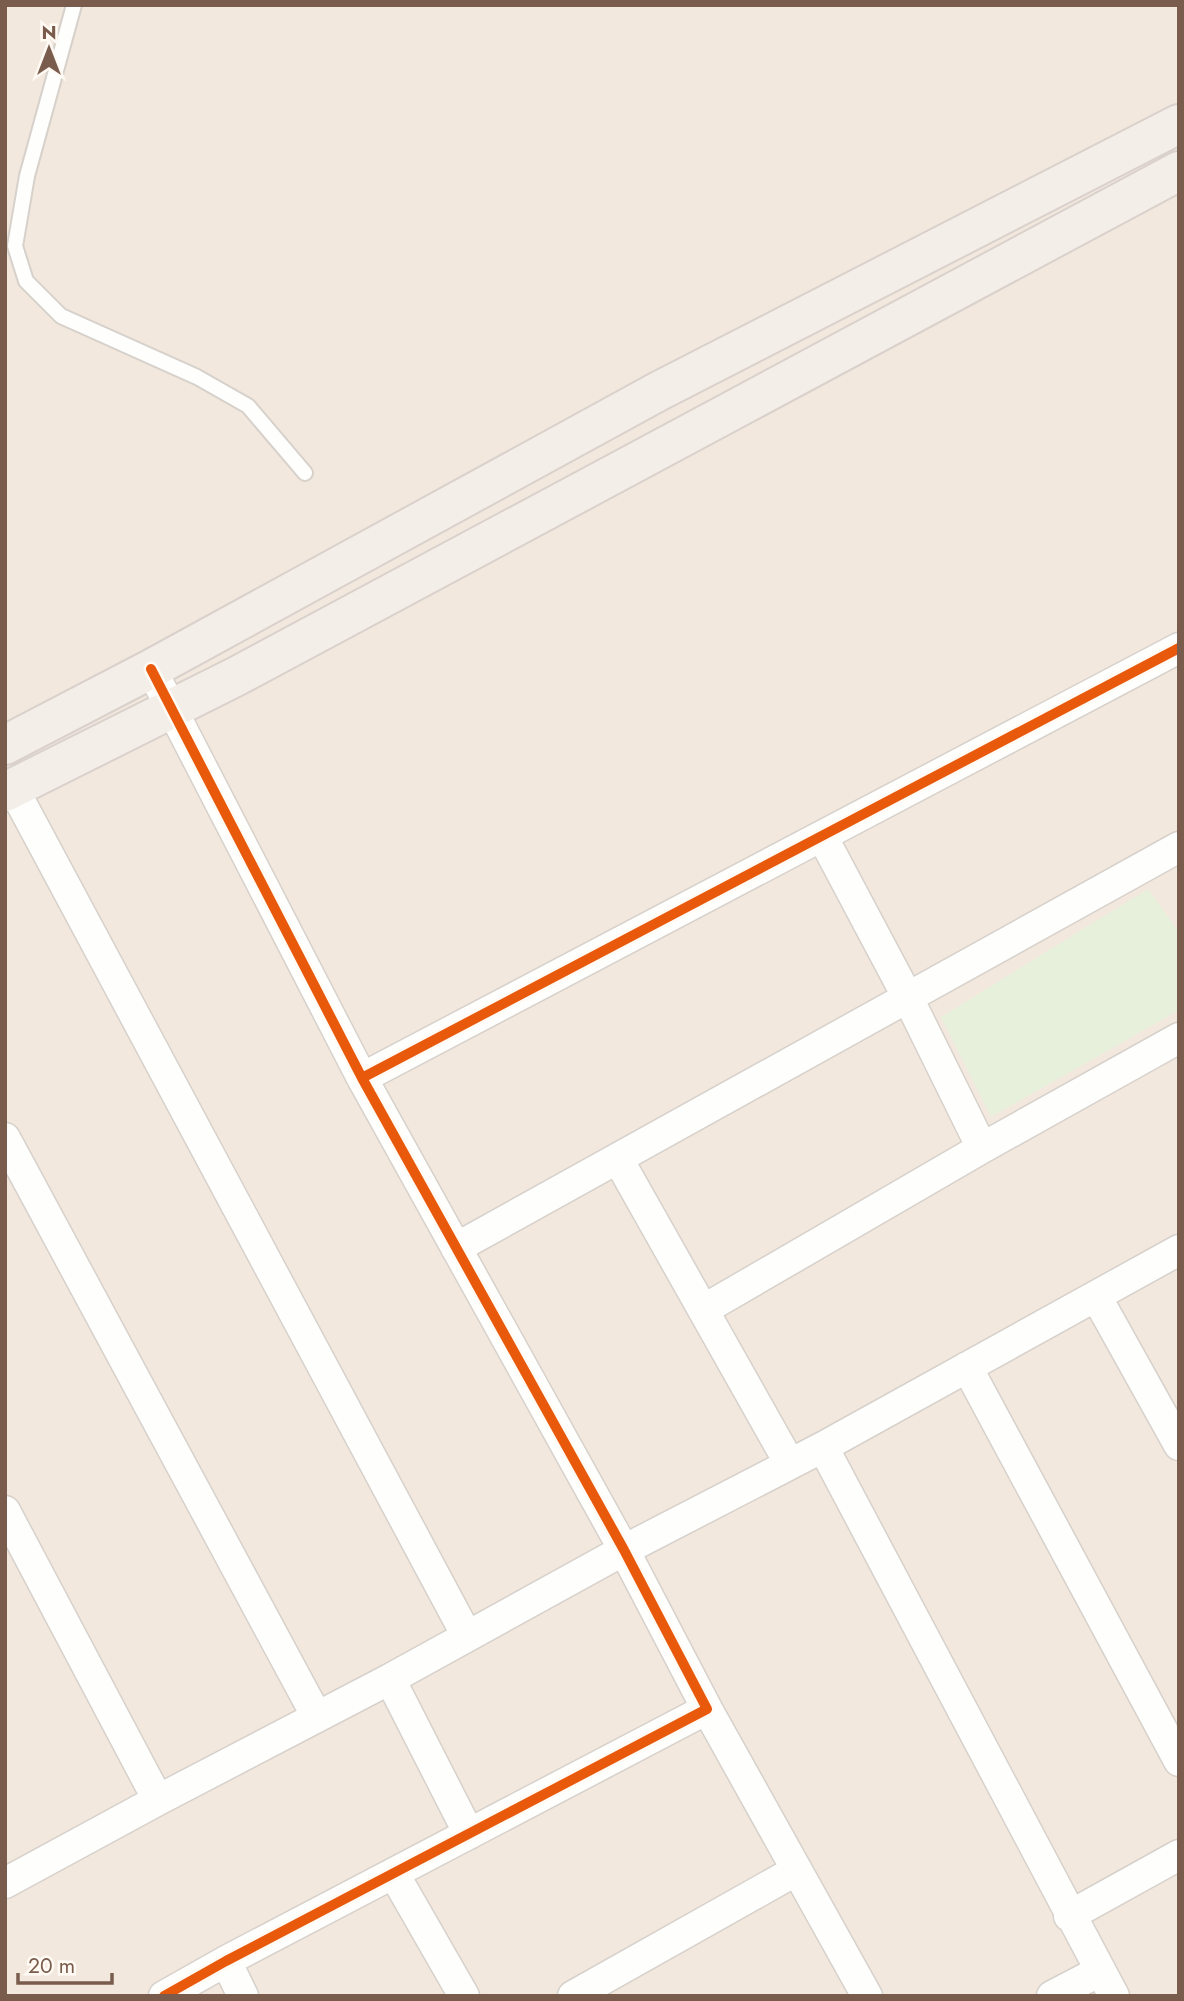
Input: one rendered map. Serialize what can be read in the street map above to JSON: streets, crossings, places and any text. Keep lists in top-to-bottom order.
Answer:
{
  "scale_bar": "20 m",
  "north": "top"
}
